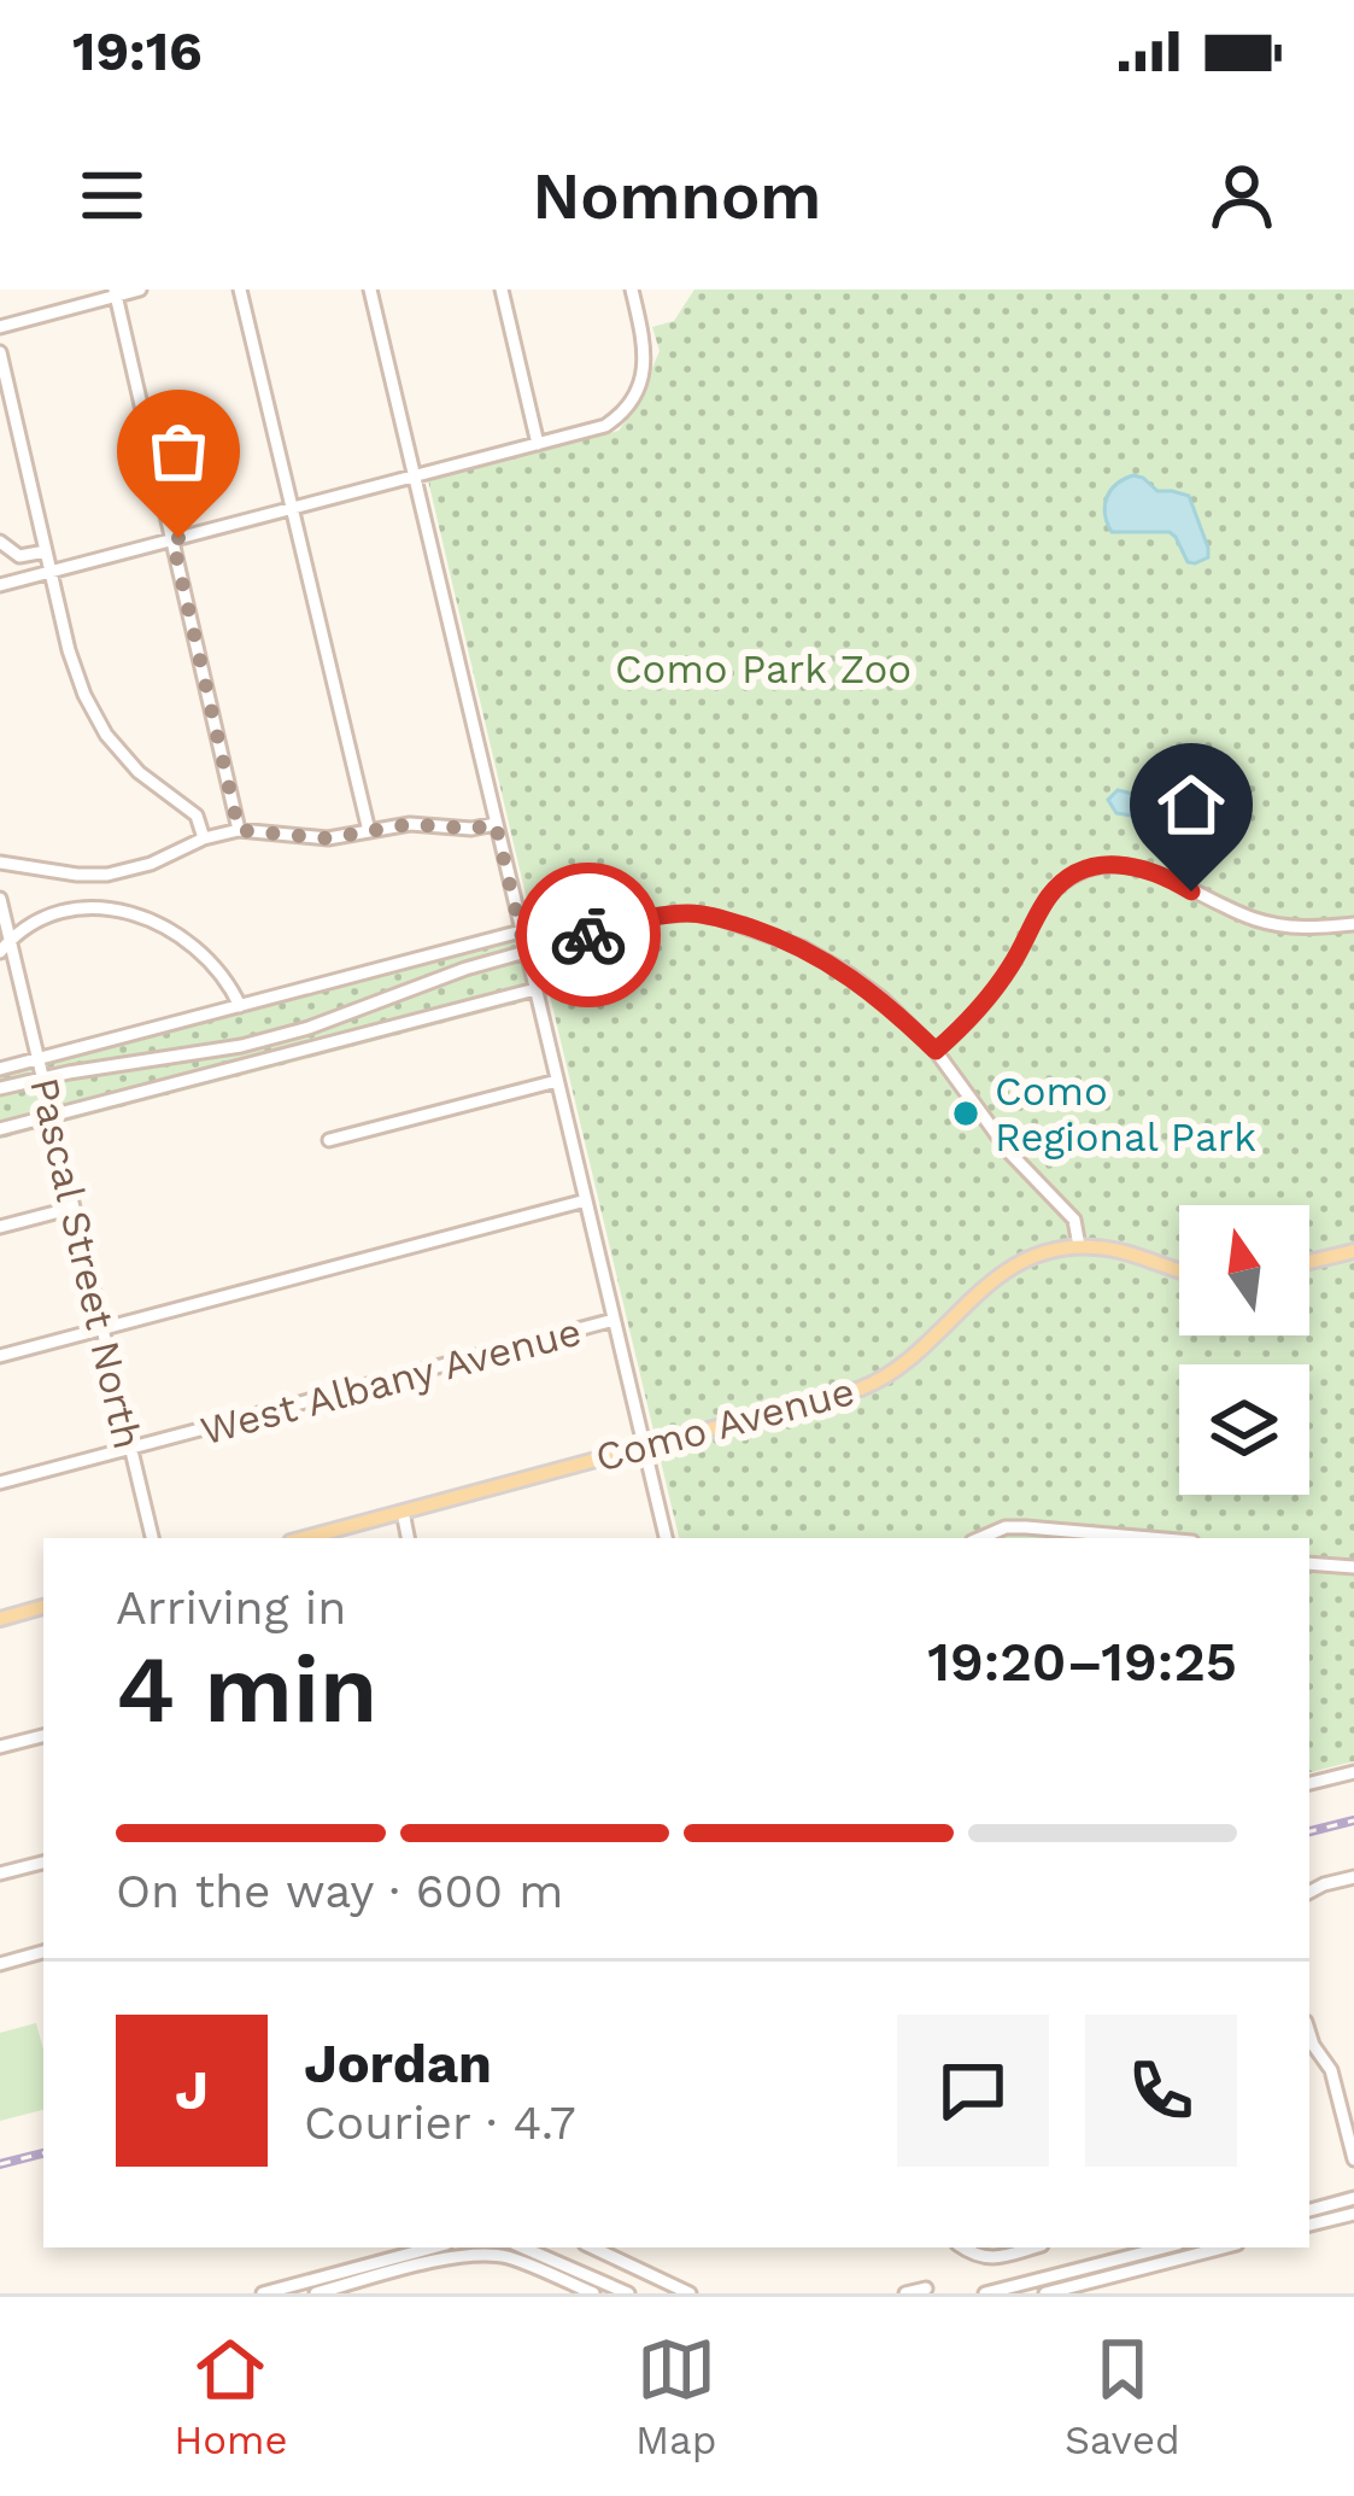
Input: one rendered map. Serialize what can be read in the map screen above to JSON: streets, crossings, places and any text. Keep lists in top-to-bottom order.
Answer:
{
  "streets": {
    "main road": ["Como Avenue"],
    "street": ["Pascal Street North", "West Albany Avenue"]
  },
  "crossings": [
    ["Pascal Street North", "West Albany Avenue"]
  ],
  "parks": ["Como Park Zoo"],
  "places": ["Como Regional Park"],
  "north": "top",
  "page": {
    "status": "19:16",
    "header": "Nomnom",
    "heading": ["4 min", "Arriving in", "19:20–19:25"],
    "panel": ["Jordan", "Courier · 4.7"],
    "bar": "On the way · 600 m",
    "round": "J",
    "tabs": ["Home", "Map", "Saved"]
  }
}
